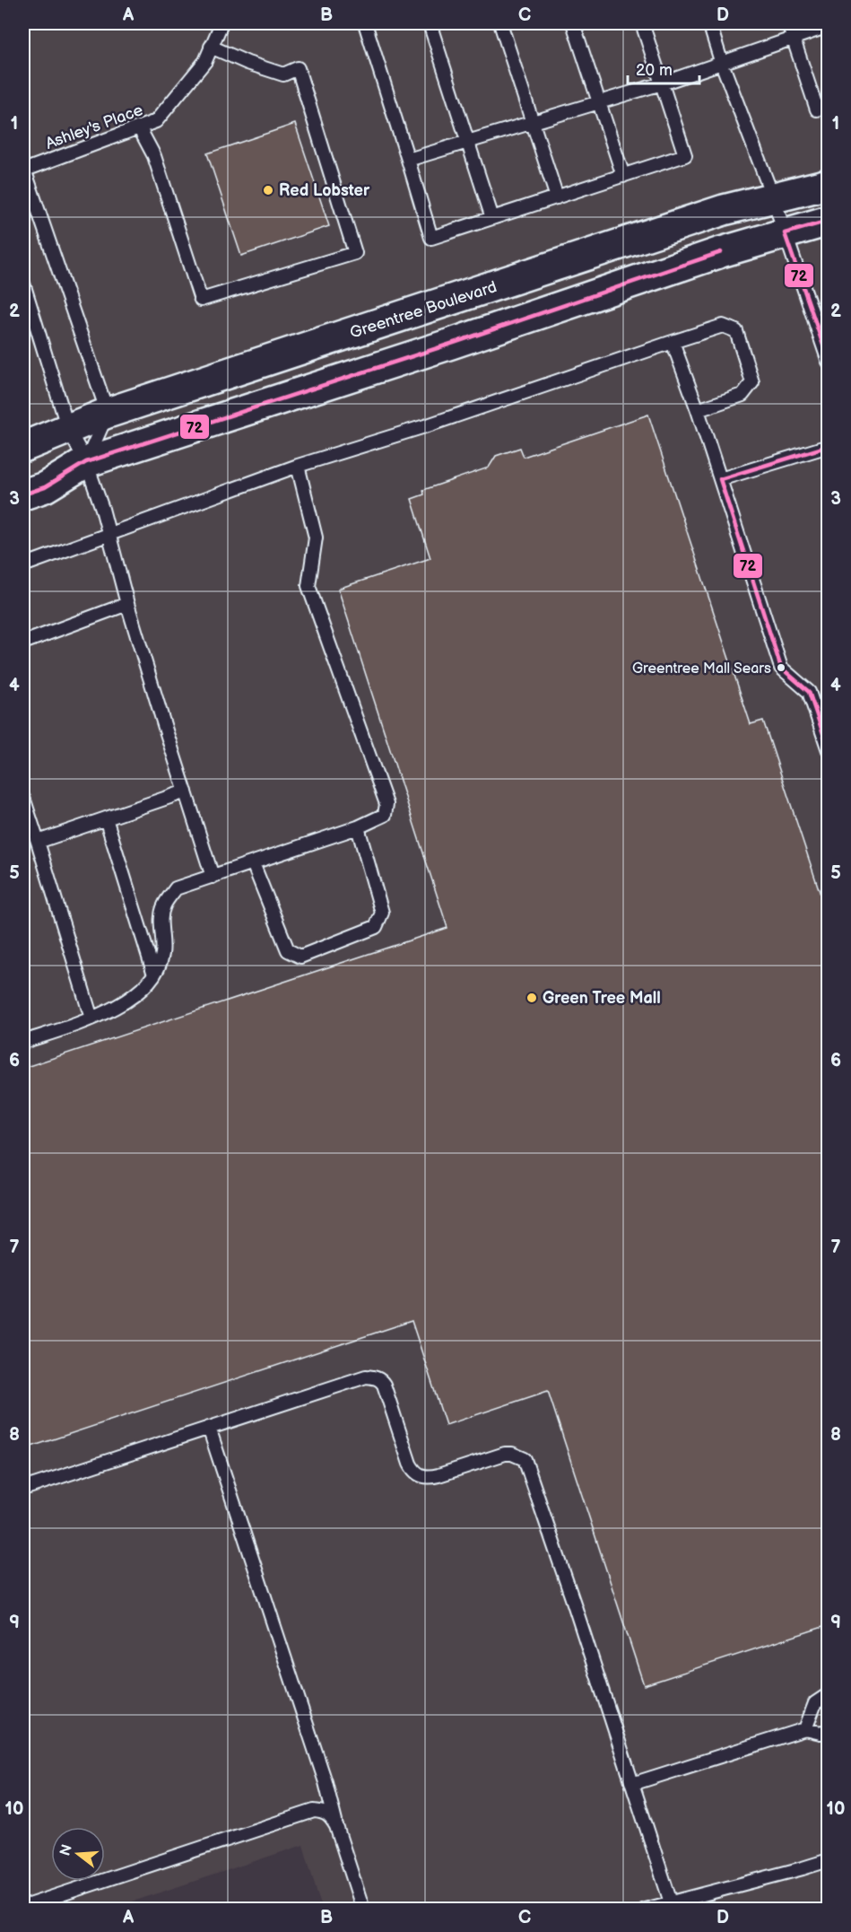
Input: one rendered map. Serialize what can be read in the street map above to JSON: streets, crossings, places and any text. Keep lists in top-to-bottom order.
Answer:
{
  "streets": {
    "main road": ["Greentree Boulevard"],
    "lane": ["Ashley's Place"]
  },
  "places": ["Red Lobster", "Greentree Mall Sears", "Green Tree Mall"],
  "lines": ["transit line 72"],
  "scale_bar": "20 m",
  "north": "left",
  "grid": {
    "columns": [
      "A",
      "B",
      "C",
      "D"
    ],
    "rows": [
      "1",
      "2",
      "3",
      "4",
      "5",
      "6",
      "7",
      "8",
      "9",
      "10"
    ]
  }
}
